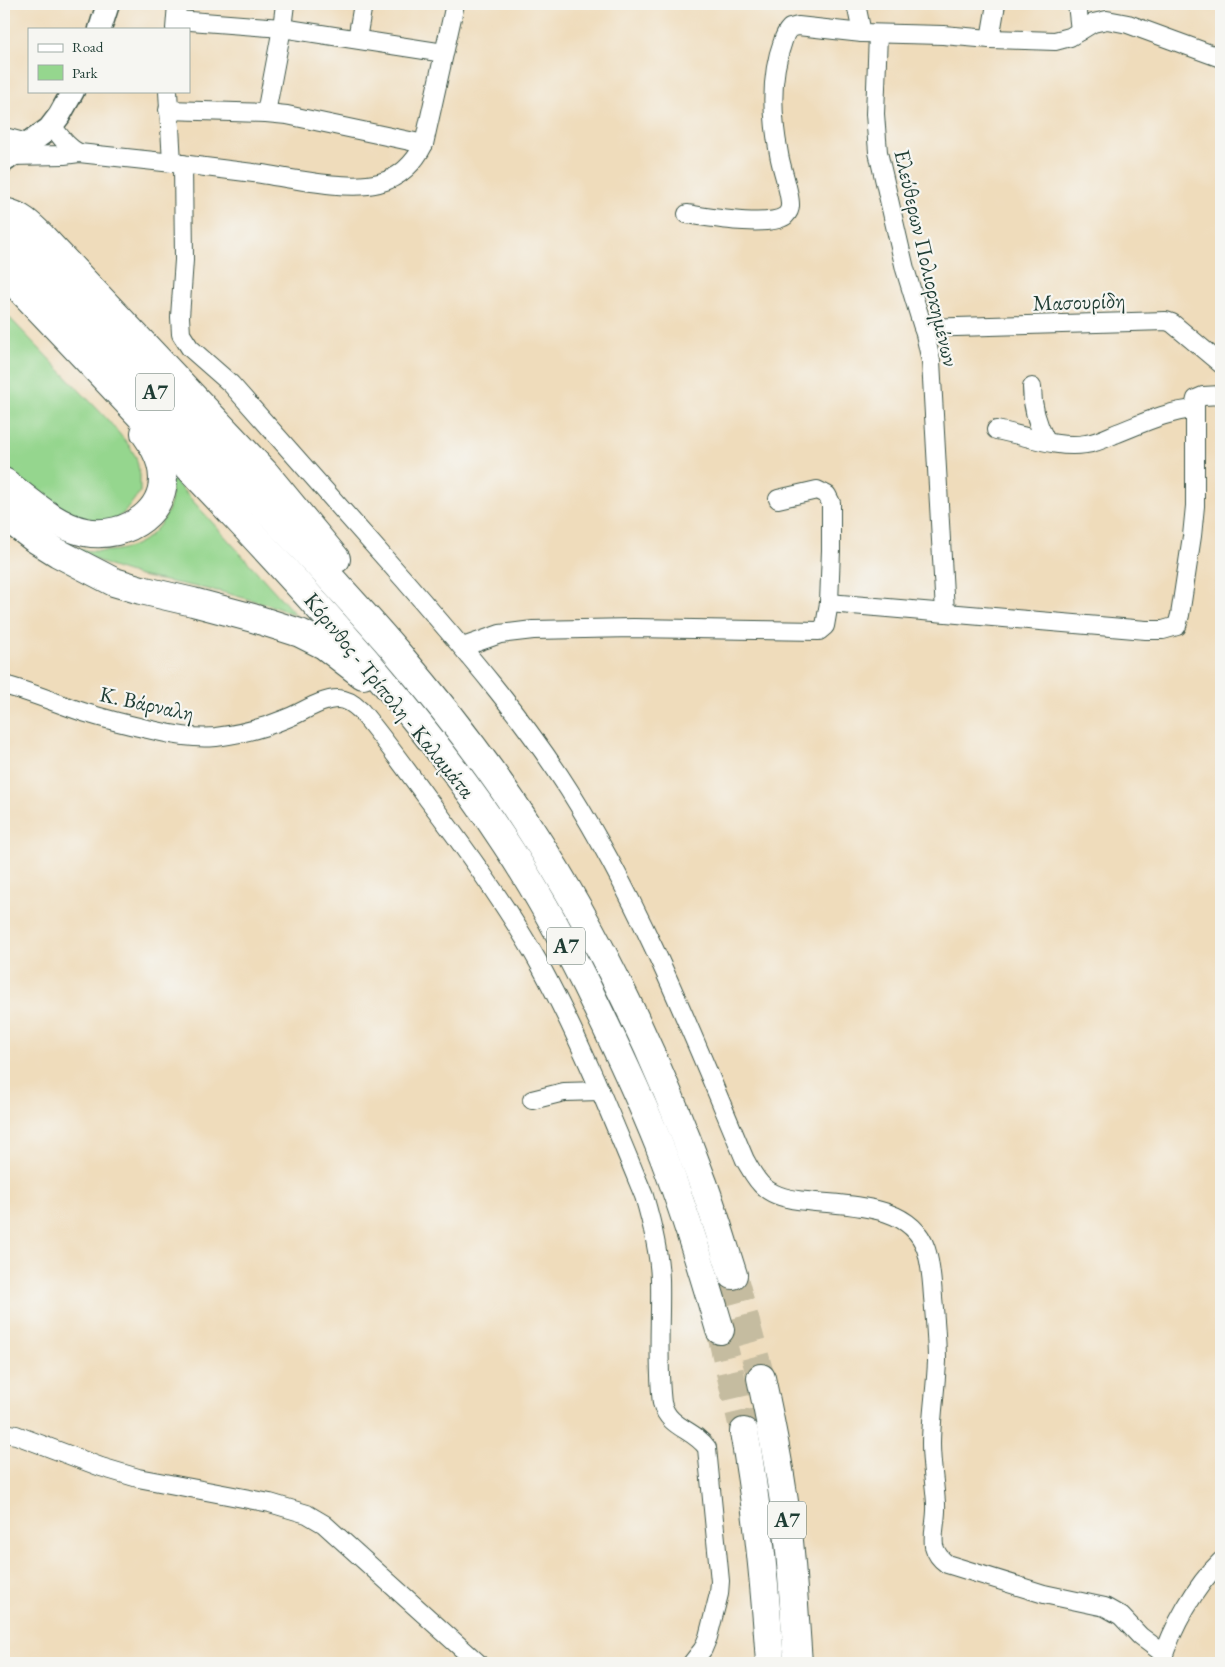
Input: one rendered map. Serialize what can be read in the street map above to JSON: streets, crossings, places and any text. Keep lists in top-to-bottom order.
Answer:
{
  "streets": {
    "highway": ["Α7", "Κόρινθος - Τρίπολη - Καλαμάτα"],
    "street": ["Ελεύθερων Πολιορκημένων", "Μασουρίδη", "Κ. Βάρναλη"]
  },
  "crossings": [
    ["Ελεύθερων Πολιορκημένων", "Μασουρίδη"]
  ],
  "legend": ["Road", "Park"]
}
